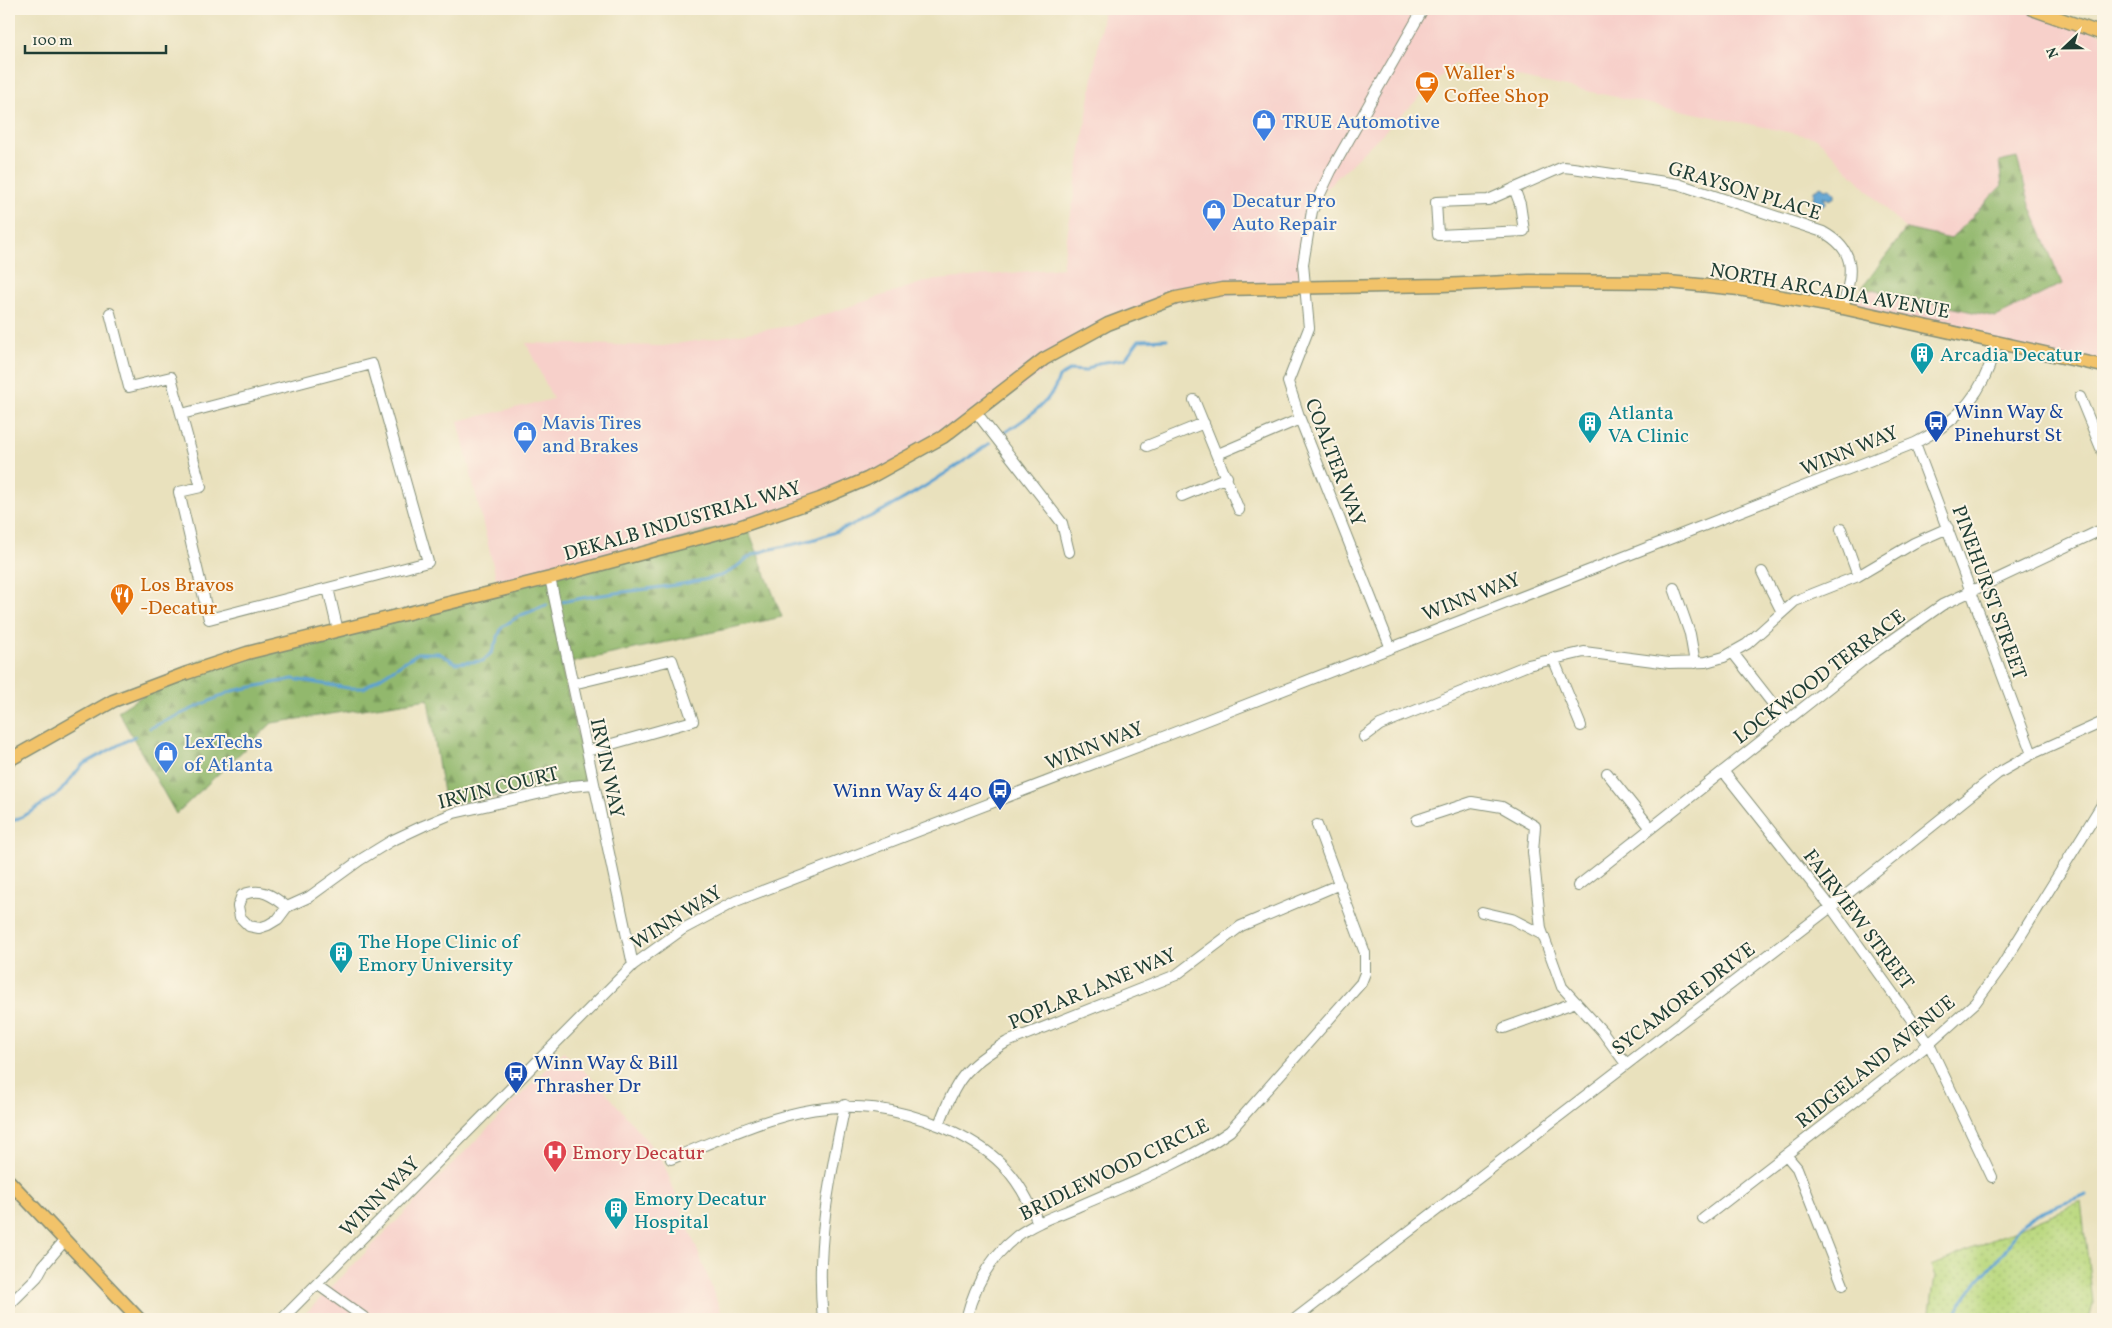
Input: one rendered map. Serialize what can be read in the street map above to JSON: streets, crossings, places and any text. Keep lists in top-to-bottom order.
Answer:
{
  "streets": {
    "main road": ["NORTH ARCADIA AVENUE", "DEKALB INDUSTRIAL WAY"],
    "street": [
      "GRAYSON PLACE",
      "WINN WAY",
      "COALTER WAY",
      "PINEHURST STREET",
      "LOCKWOOD TERRACE",
      "IRVIN WAY",
      "IRVIN COURT",
      "FAIRVIEW STREET",
      "POPLAR LANE WAY",
      "SYCAMORE DRIVE",
      "RIDGELAND AVENUE",
      "BRIDLEWOOD CIRCLE"
    ]
  },
  "crossings": [
    ["GRAYSON PLACE", "NORTH ARCADIA AVENUE"],
    ["NORTH ARCADIA AVENUE", "WINN WAY"],
    ["NORTH ARCADIA AVENUE", "COALTER WAY"],
    ["NORTH ARCADIA AVENUE", "DEKALB INDUSTRIAL WAY"],
    ["WINN WAY", "COALTER WAY"],
    ["WINN WAY", "PINEHURST STREET"],
    ["WINN WAY", "IRVIN WAY"],
    ["COALTER WAY", "DEKALB INDUSTRIAL WAY"],
    ["DEKALB INDUSTRIAL WAY", "IRVIN WAY"],
    ["PINEHURST STREET", "LOCKWOOD TERRACE"],
    ["PINEHURST STREET", "SYCAMORE DRIVE"],
    ["LOCKWOOD TERRACE", "FAIRVIEW STREET"],
    ["IRVIN WAY", "IRVIN COURT"],
    ["FAIRVIEW STREET", "SYCAMORE DRIVE"],
    ["FAIRVIEW STREET", "RIDGELAND AVENUE"],
    ["POPLAR LANE WAY", "BRIDLEWOOD CIRCLE"]
  ],
  "places": {
    "cafe": ["Waller's Coffee Shop"],
    "shop": [
      "TRUE Automotive",
      "Decatur Pro Auto Repair",
      "Mavis Tires and Brakes",
      "LexTechs of Atlanta"
    ],
    "building": [
      "Arcadia Decatur",
      "Atlanta VA Clinic",
      "The Hope Clinic of Emory University",
      "Emory Decatur Hospital"
    ],
    "bus stop": ["Winn Way & Pinehurst St", "Winn Way & 440", "Winn Way & Bill Thrasher Dr"],
    "restaurant": ["Los Bravos -Decatur"],
    "hospital": ["Emory Decatur"]
  },
  "scale_bar": "100 m",
  "north": "left"
}
